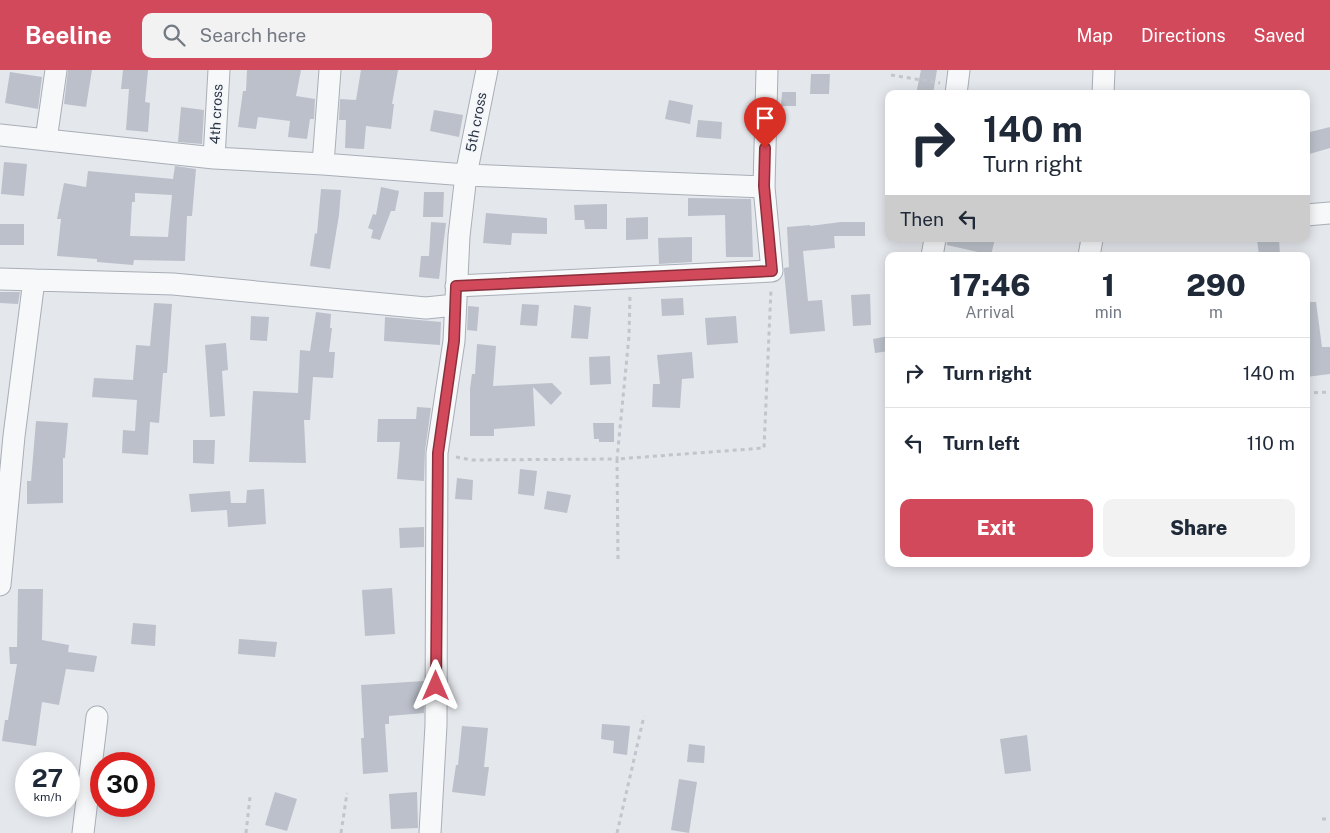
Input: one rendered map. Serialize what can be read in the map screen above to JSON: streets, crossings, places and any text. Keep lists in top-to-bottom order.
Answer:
{
  "streets": {
    "street": ["4th cross", "5th cross"]
  },
  "page": {
    "header": "Beeline",
    "search": "Search here",
    "nav": ["Map", "Directions", "Saved"],
    "turn": ["140 m", "Turn right"],
    "then": "Then",
    "eta": [
      "17:46",
      "Arrival",
      "1",
      "min",
      "290",
      "m"
    ],
    "list": [
      {
        "name": "Turn right",
        "value": "140 m"
      },
      {
        "name": "Turn left",
        "value": "110 m"
      }
    ],
    "buttons": ["Exit", "Share"],
    "speed": "27 km/h",
    "limit": "30"
  }
}
